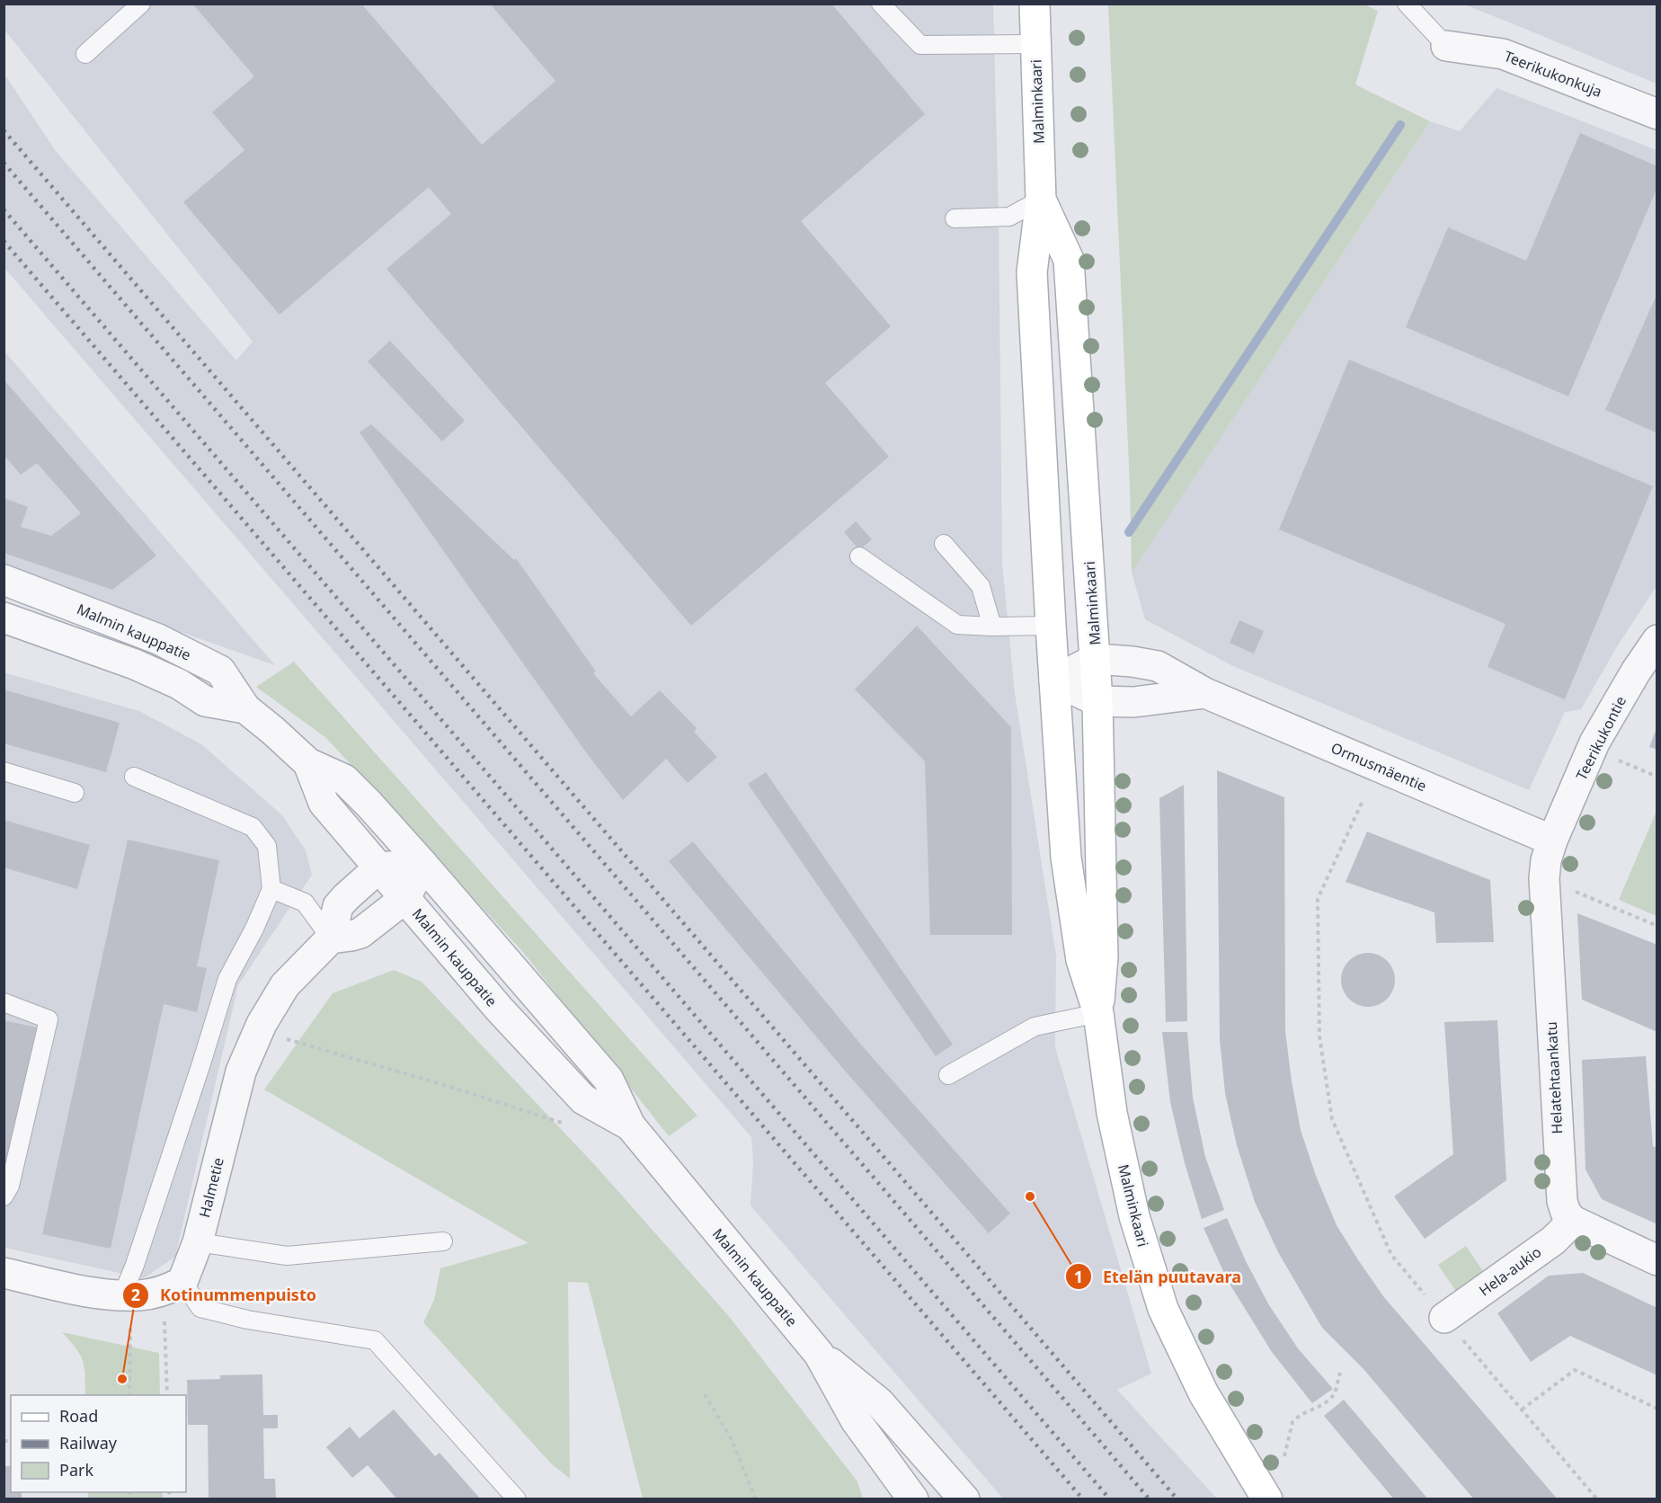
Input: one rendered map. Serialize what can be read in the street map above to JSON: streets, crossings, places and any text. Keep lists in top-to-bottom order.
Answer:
{
  "streets": {
    "main road": ["Malminkaari"],
    "street": [
      "Teerikukonkuja",
      "Malmin kauppatie",
      "Teerikukontie",
      "Ormusmäentie",
      "Helatehtaankatu",
      "Halmetie",
      "Hela-aukio"
    ]
  },
  "crossings": [
    ["Malminkaari", "Ormusmäentie"],
    ["Teerikukontie", "Ormusmäentie"],
    ["Teerikukontie", "Helatehtaankatu"],
    ["Ormusmäentie", "Helatehtaankatu"],
    ["Helatehtaankatu", "Hela-aukio"]
  ],
  "places": ["Etelän puutavara", "Kotinummenpuisto"],
  "legend": ["Road", "Railway", "Park"]
}
